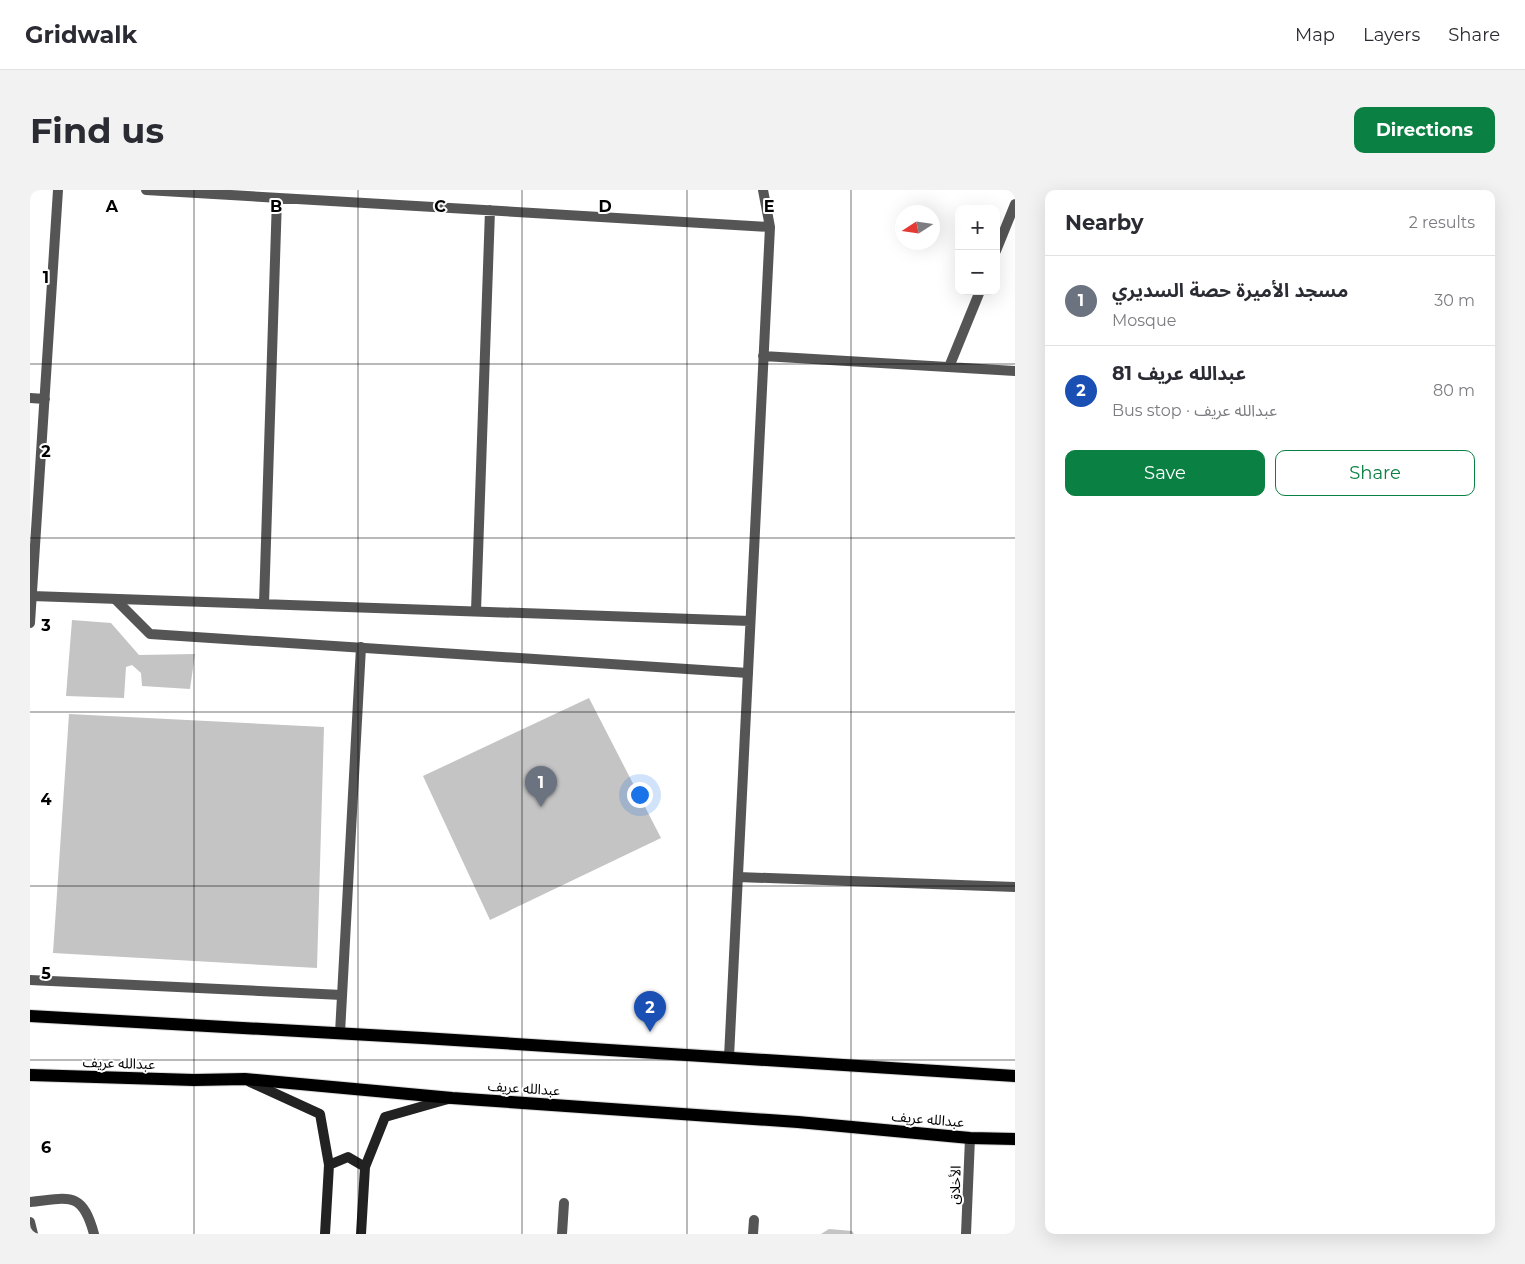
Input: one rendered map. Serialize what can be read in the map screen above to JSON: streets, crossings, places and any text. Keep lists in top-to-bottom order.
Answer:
{
  "streets": {
    "main road": ["عبدالله عريف"],
    "street": ["الأخلاق"]
  },
  "crossings": [
    ["عبدالله عريف", "الأخلاق"]
  ],
  "north": "left",
  "page": {
    "header": "Gridwalk",
    "nav": ["Map", "Layers", "Share"],
    "buttons": [
      "Directions",
      ["Save", "Share"]
    ],
    "title": "Find us",
    "heading": ["Nearby", "2 results"],
    "map_buttons": ["+", "−"],
    "list": [
      {
        "mark": "1",
        "name": "مسجد الأميرة حصة السديري",
        "note": "Mosque",
        "value": "30 m"
      },
      {
        "mark": "2",
        "name": "عبدالله عريف 81",
        "note": "Bus stop · عبدالله عريف",
        "value": "80 m"
      }
    ],
    "pins": ["1", "2"]
  },
  "grid": {
    "columns": [
      "A",
      "B",
      "C",
      "D",
      "E"
    ],
    "rows": [
      "1",
      "2",
      "3",
      "4",
      "5",
      "6"
    ]
  }
}
